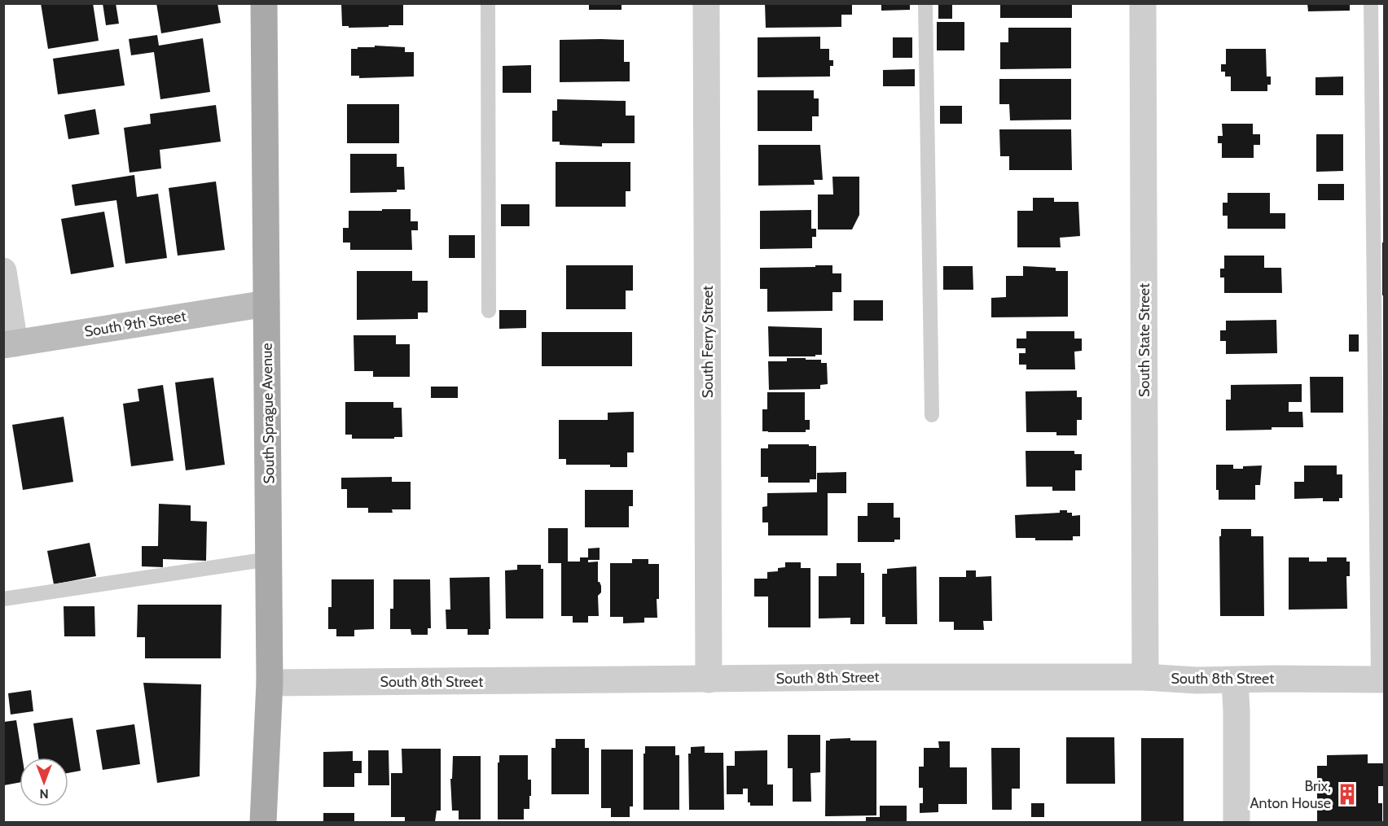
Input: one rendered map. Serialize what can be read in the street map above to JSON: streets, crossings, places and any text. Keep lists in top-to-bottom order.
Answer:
{
  "streets": {
    "main road": ["South Sprague Avenue"],
    "street": [
      "South 9th Street",
      "South State Street",
      "South Ferry Street",
      "South 8th Street"
    ]
  },
  "crossings": [
    ["South 9th Street", "South Sprague Avenue"],
    ["South State Street", "South 8th Street"],
    ["South Ferry Street", "South 8th Street"],
    ["South Sprague Avenue", "South 8th Street"]
  ],
  "places": {
    "building": ["Brix, Anton House"]
  },
  "north": "bottom"
}
